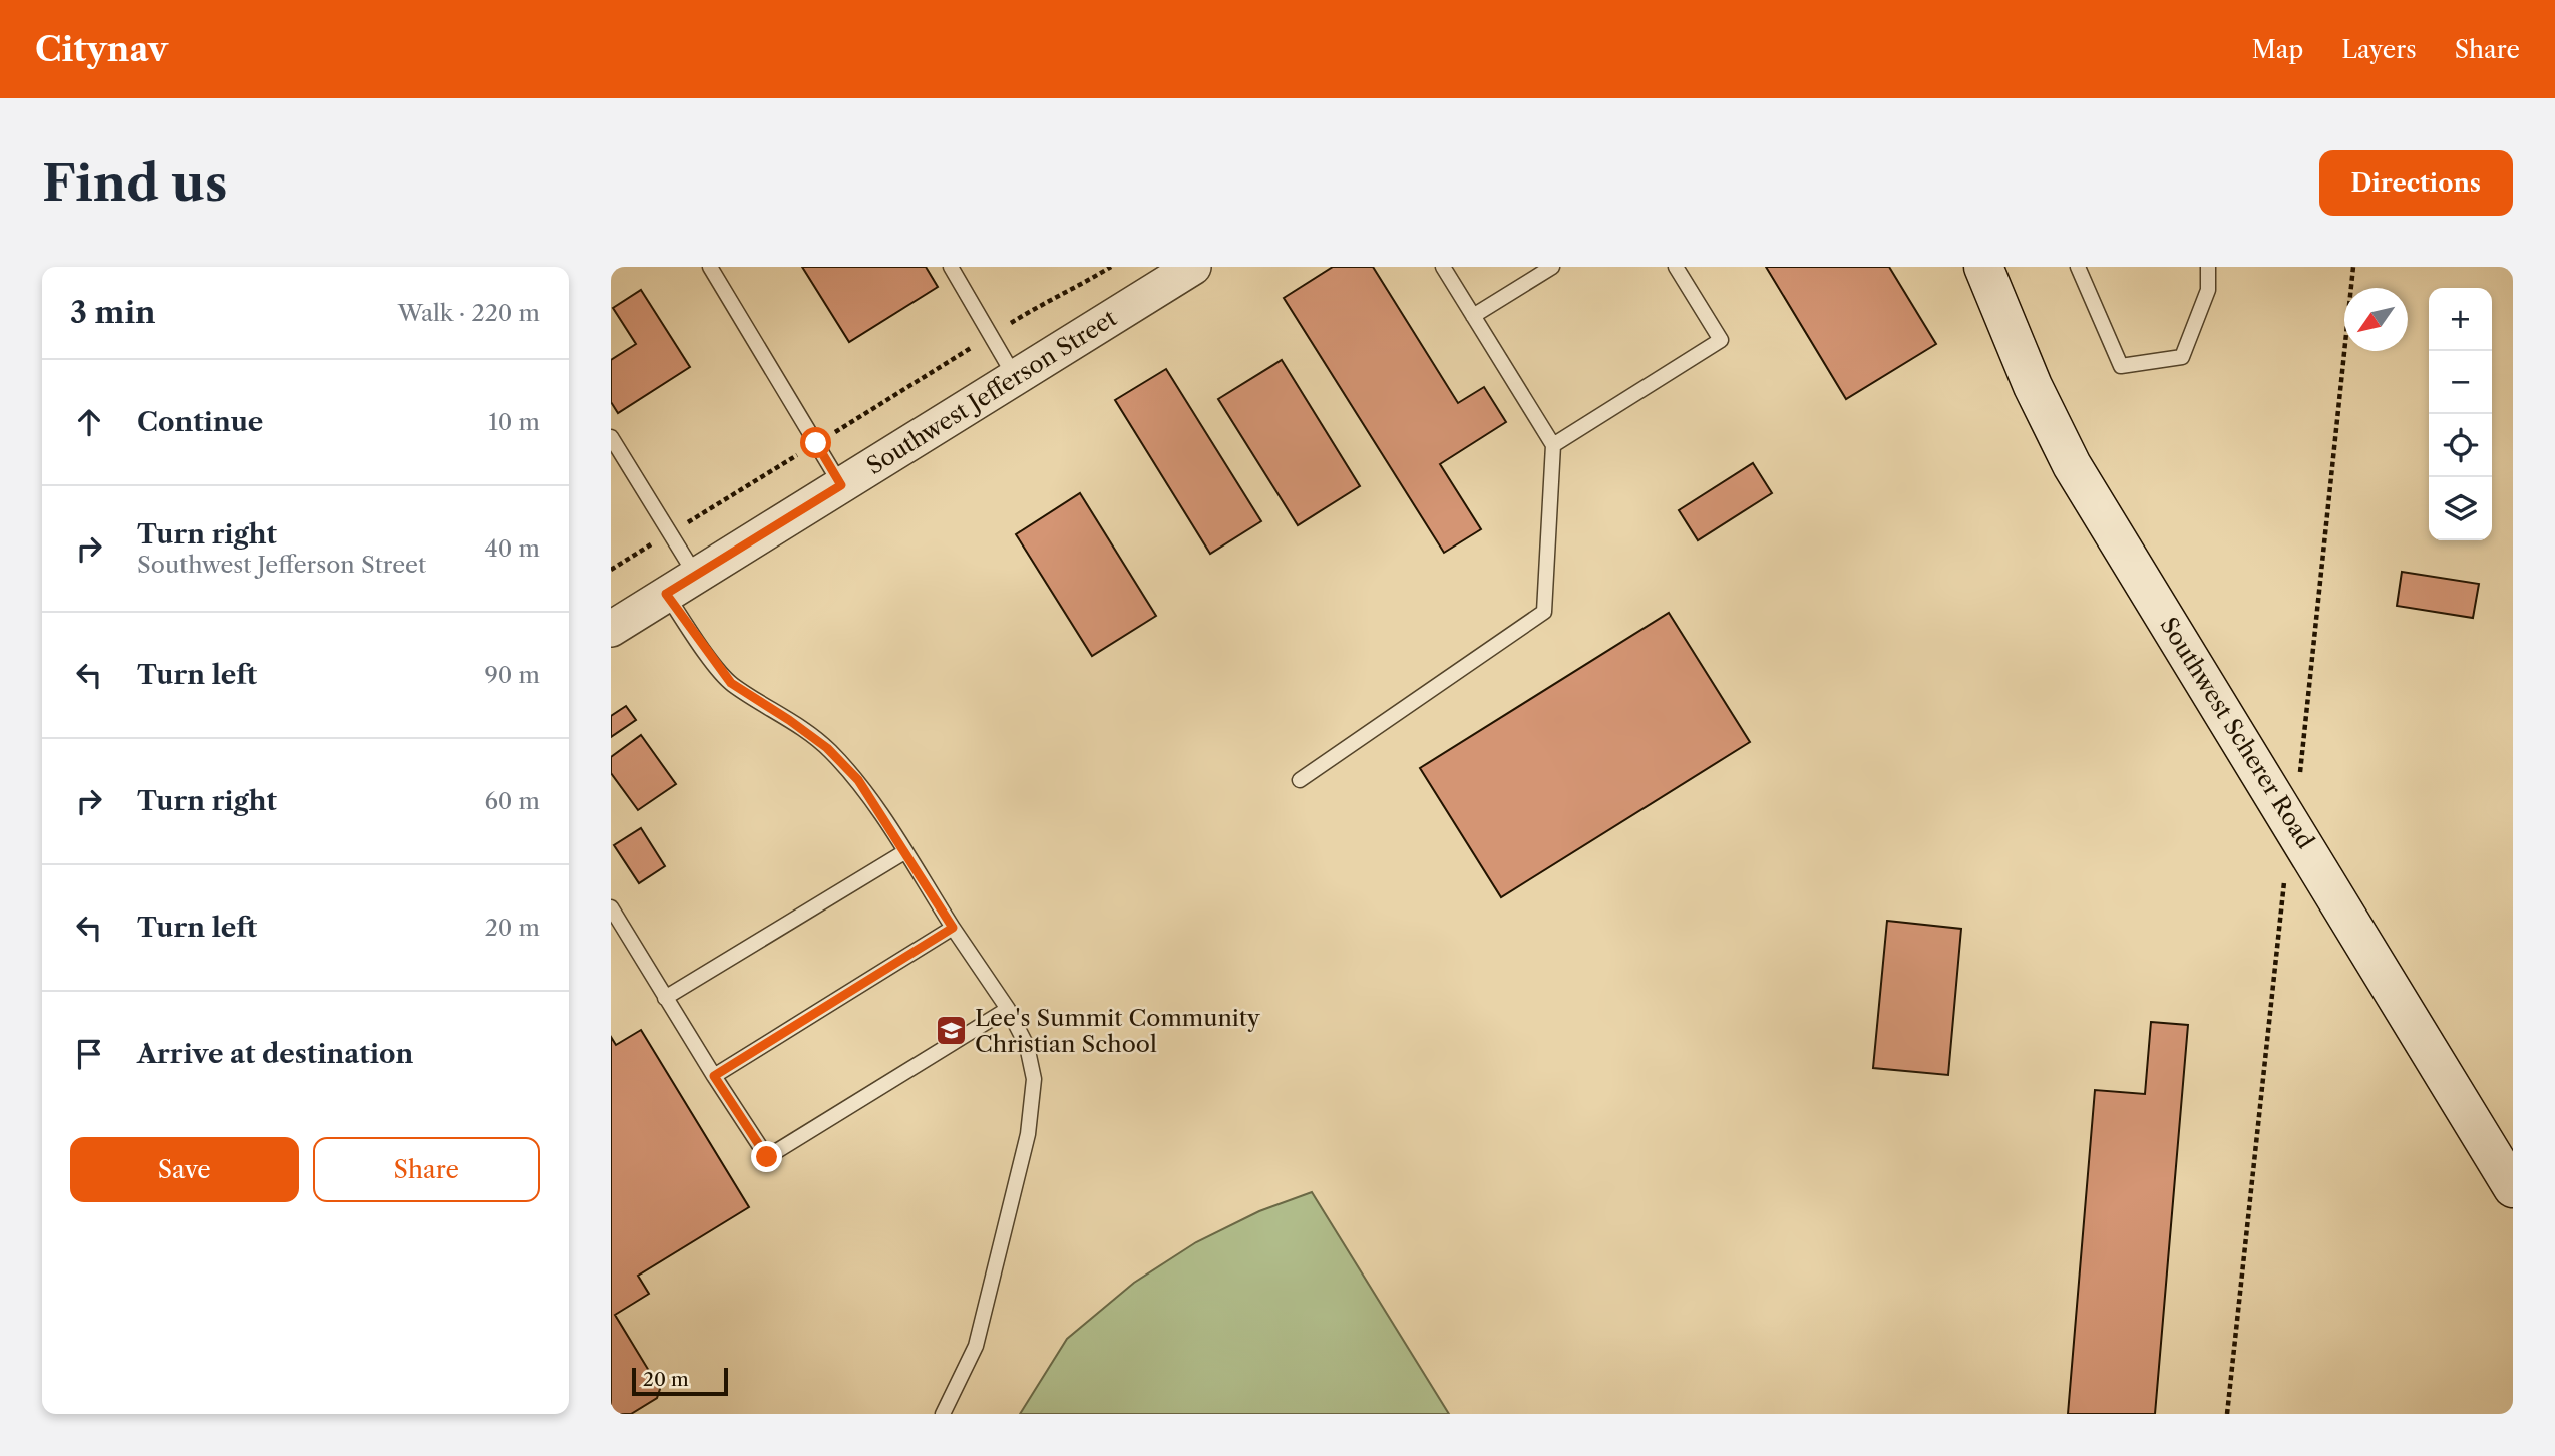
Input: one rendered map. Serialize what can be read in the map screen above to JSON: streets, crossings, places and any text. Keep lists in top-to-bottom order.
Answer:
{
  "streets": {
    "main road": ["Southwest Scherer Road"],
    "street": ["Southwest Jefferson Street"]
  },
  "places": {
    "school or university": ["Lee's Summit Community Christian School"]
  },
  "scale_bar": "20 m",
  "north": "bottom left",
  "page": {
    "header": "Citynav",
    "nav": ["Map", "Layers", "Share"],
    "buttons": [
      "Directions",
      ["Save", "Share"]
    ],
    "title": "Find us",
    "heading": ["3 min", "Walk · 220 m"],
    "map_buttons": ["+", "−"],
    "list": [
      ["Continue", "10 m"],
      ["Turn right", "Southwest Jefferson Street", "40 m"],
      ["Turn left", "90 m"],
      ["Turn right", "60 m"],
      ["Turn left", "20 m"],
      "Arrive at destination"
    ],
    "scale": "20 m"
  }
}
